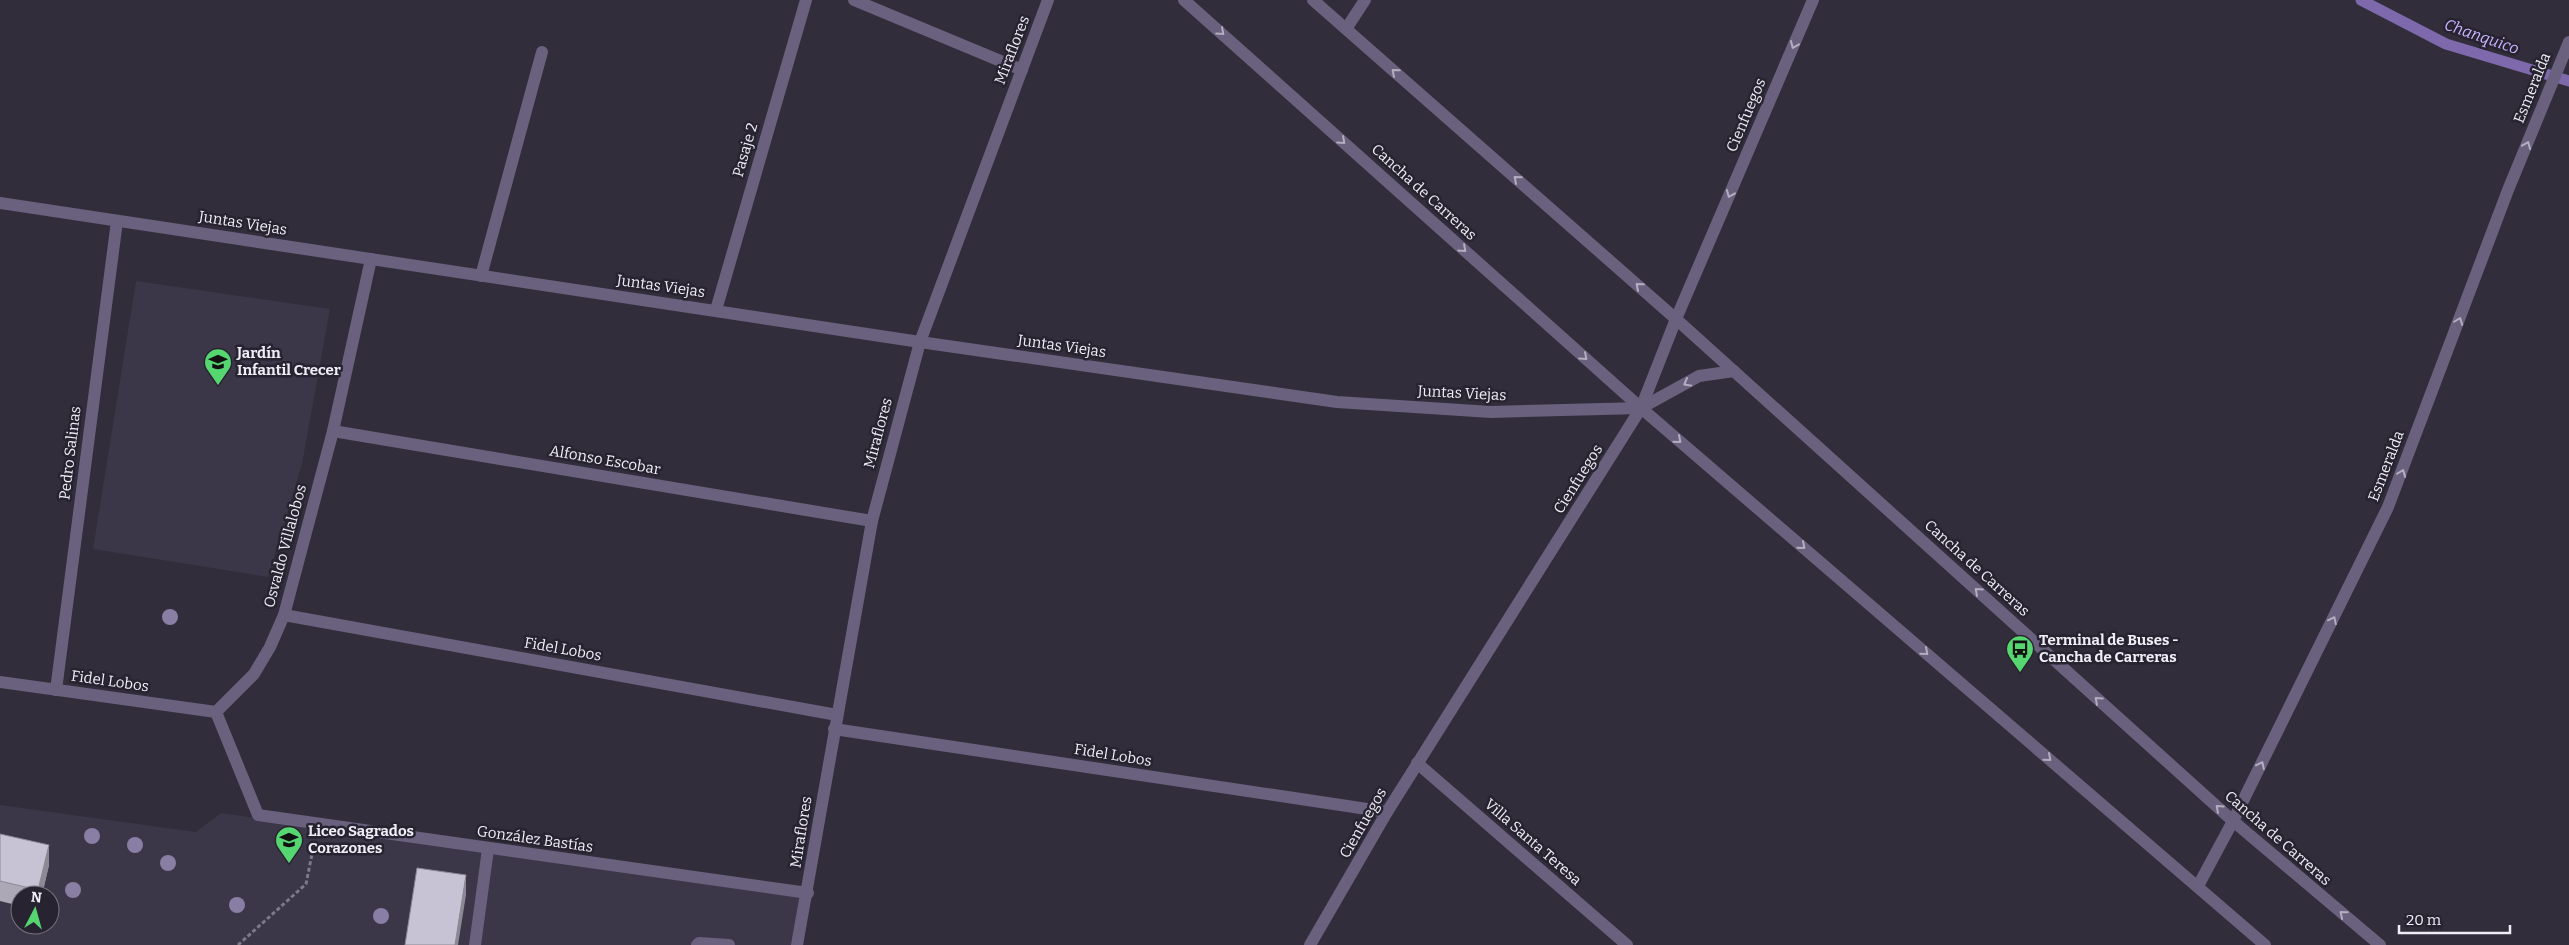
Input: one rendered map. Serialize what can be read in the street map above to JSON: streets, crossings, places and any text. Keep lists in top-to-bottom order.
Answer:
{
  "streets": {
    "street": [
      "Miraflores",
      "Esmeralda",
      "Cienfuegos",
      "Pasaje 2",
      "Cancha de Carreras",
      "Juntas Viejas",
      "Pedro Salinas",
      "Alfonso Escobar",
      "Osvaldo Villalobos",
      "Fidel Lobos",
      "González Bastías",
      "Villa Santa Teresa"
    ]
  },
  "crossings": [
    ["Miraflores", "Juntas Viejas"],
    ["Miraflores", "Alfonso Escobar"],
    ["Miraflores", "Fidel Lobos"],
    ["Miraflores", "González Bastías"],
    ["Esmeralda", "Cancha de Carreras"],
    ["Cienfuegos", "Cancha de Carreras"],
    ["Cienfuegos", "Juntas Viejas"],
    ["Cienfuegos", "Fidel Lobos"],
    ["Cienfuegos", "Villa Santa Teresa"],
    ["Pasaje 2", "Juntas Viejas"],
    ["Cancha de Carreras", "Juntas Viejas"],
    ["Juntas Viejas", "Pedro Salinas"],
    ["Juntas Viejas", "Osvaldo Villalobos"],
    ["Pedro Salinas", "Fidel Lobos"],
    ["Alfonso Escobar", "Osvaldo Villalobos"],
    ["Osvaldo Villalobos", "Fidel Lobos"],
    ["Osvaldo Villalobos", "González Bastías"],
    ["Fidel Lobos", "González Bastías"]
  ],
  "one_way": ["Esmeralda"],
  "water": ["Chanquico"],
  "places": {
    "school or university": ["Jardín Infantil Crecer", "Liceo Sagrados Corazones"],
    "bus stop": ["Terminal de Buses - Cancha de Carreras"]
  },
  "scale_bar": "20 m",
  "north": "top"
}
